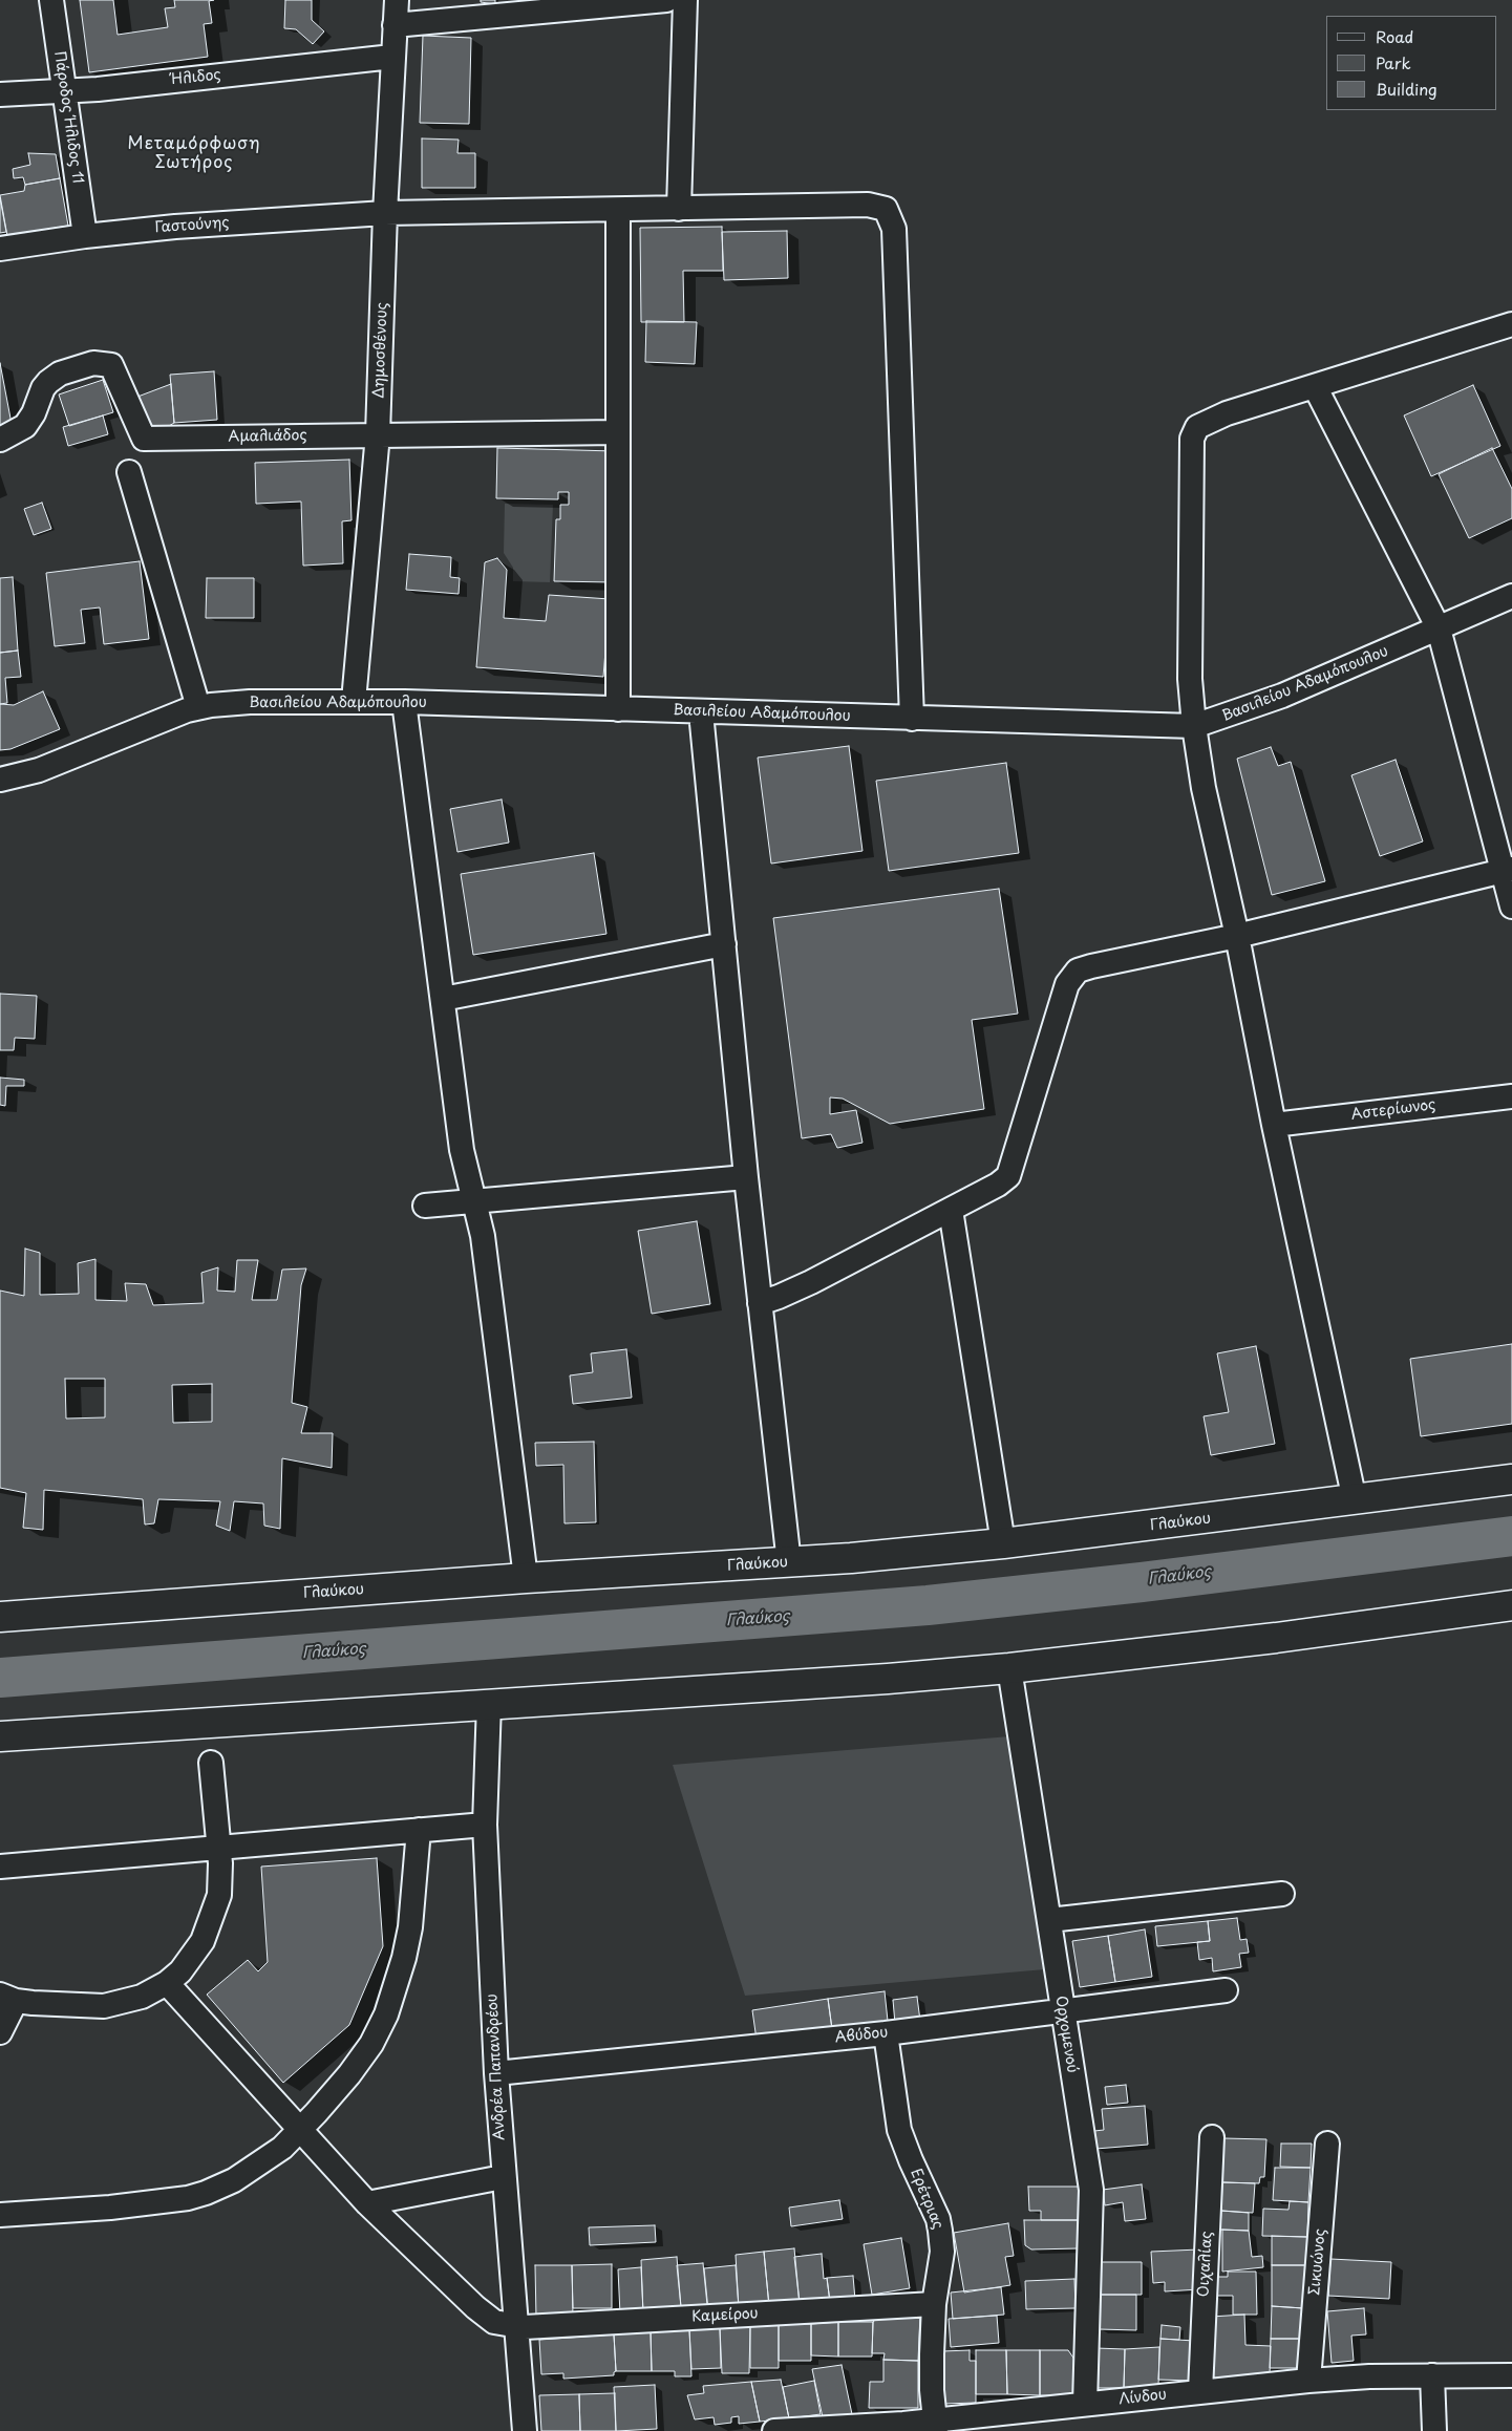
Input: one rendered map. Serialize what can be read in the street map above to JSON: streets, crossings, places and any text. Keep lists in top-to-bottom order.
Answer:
{
  "streets": {
    "main road": ["Γλαύκου"],
    "street": [
      "Ήλιδος",
      "Πάροδος Ήλιδος 11",
      "Γαστούνης",
      "Δημοσθένους",
      "Αμαλιάδος",
      "Βασιλείου Αδαμόπουλου",
      "Αστερίωνος",
      "Ορχομενού",
      "Αβύδου",
      "Ανδρέα Παπανδρέου",
      "Ερέτριας",
      "Σικυώνος",
      "Οιχαλίας",
      "Καμείρου",
      "Λίνδου"
    ]
  },
  "crossings": [
    ["Ήλιδος", "Πάροδος Ήλιδος 11"],
    ["Ήλιδος", "Δημοσθένους"],
    ["Πάροδος Ήλιδος 11", "Γαστούνης"],
    ["Γαστούνης", "Δημοσθένους"],
    ["Γαστούνης", "Βασιλείου Αδαμόπουλου"],
    ["Δημοσθένους", "Αμαλιάδος"],
    ["Δημοσθένους", "Βασιλείου Αδαμόπουλου"],
    ["Ορχομενού", "Αβύδου"],
    ["Ορχομενού", "Λίνδου"],
    ["Αβύδου", "Ανδρέα Παπανδρέου"],
    ["Αβύδου", "Ερέτριας"],
    ["Ανδρέα Παπανδρέου", "Καμείρου"],
    ["Ερέτριας", "Καμείρου"],
    ["Ερέτριας", "Λίνδου"],
    ["Σικυώνος", "Λίνδου"],
    ["Οιχαλίας", "Λίνδου"]
  ],
  "districts": ["Μεταμόρφωση Σωτήρος"],
  "water": ["Γλαύκος"],
  "legend": ["Road", "Park", "Building"]
}
